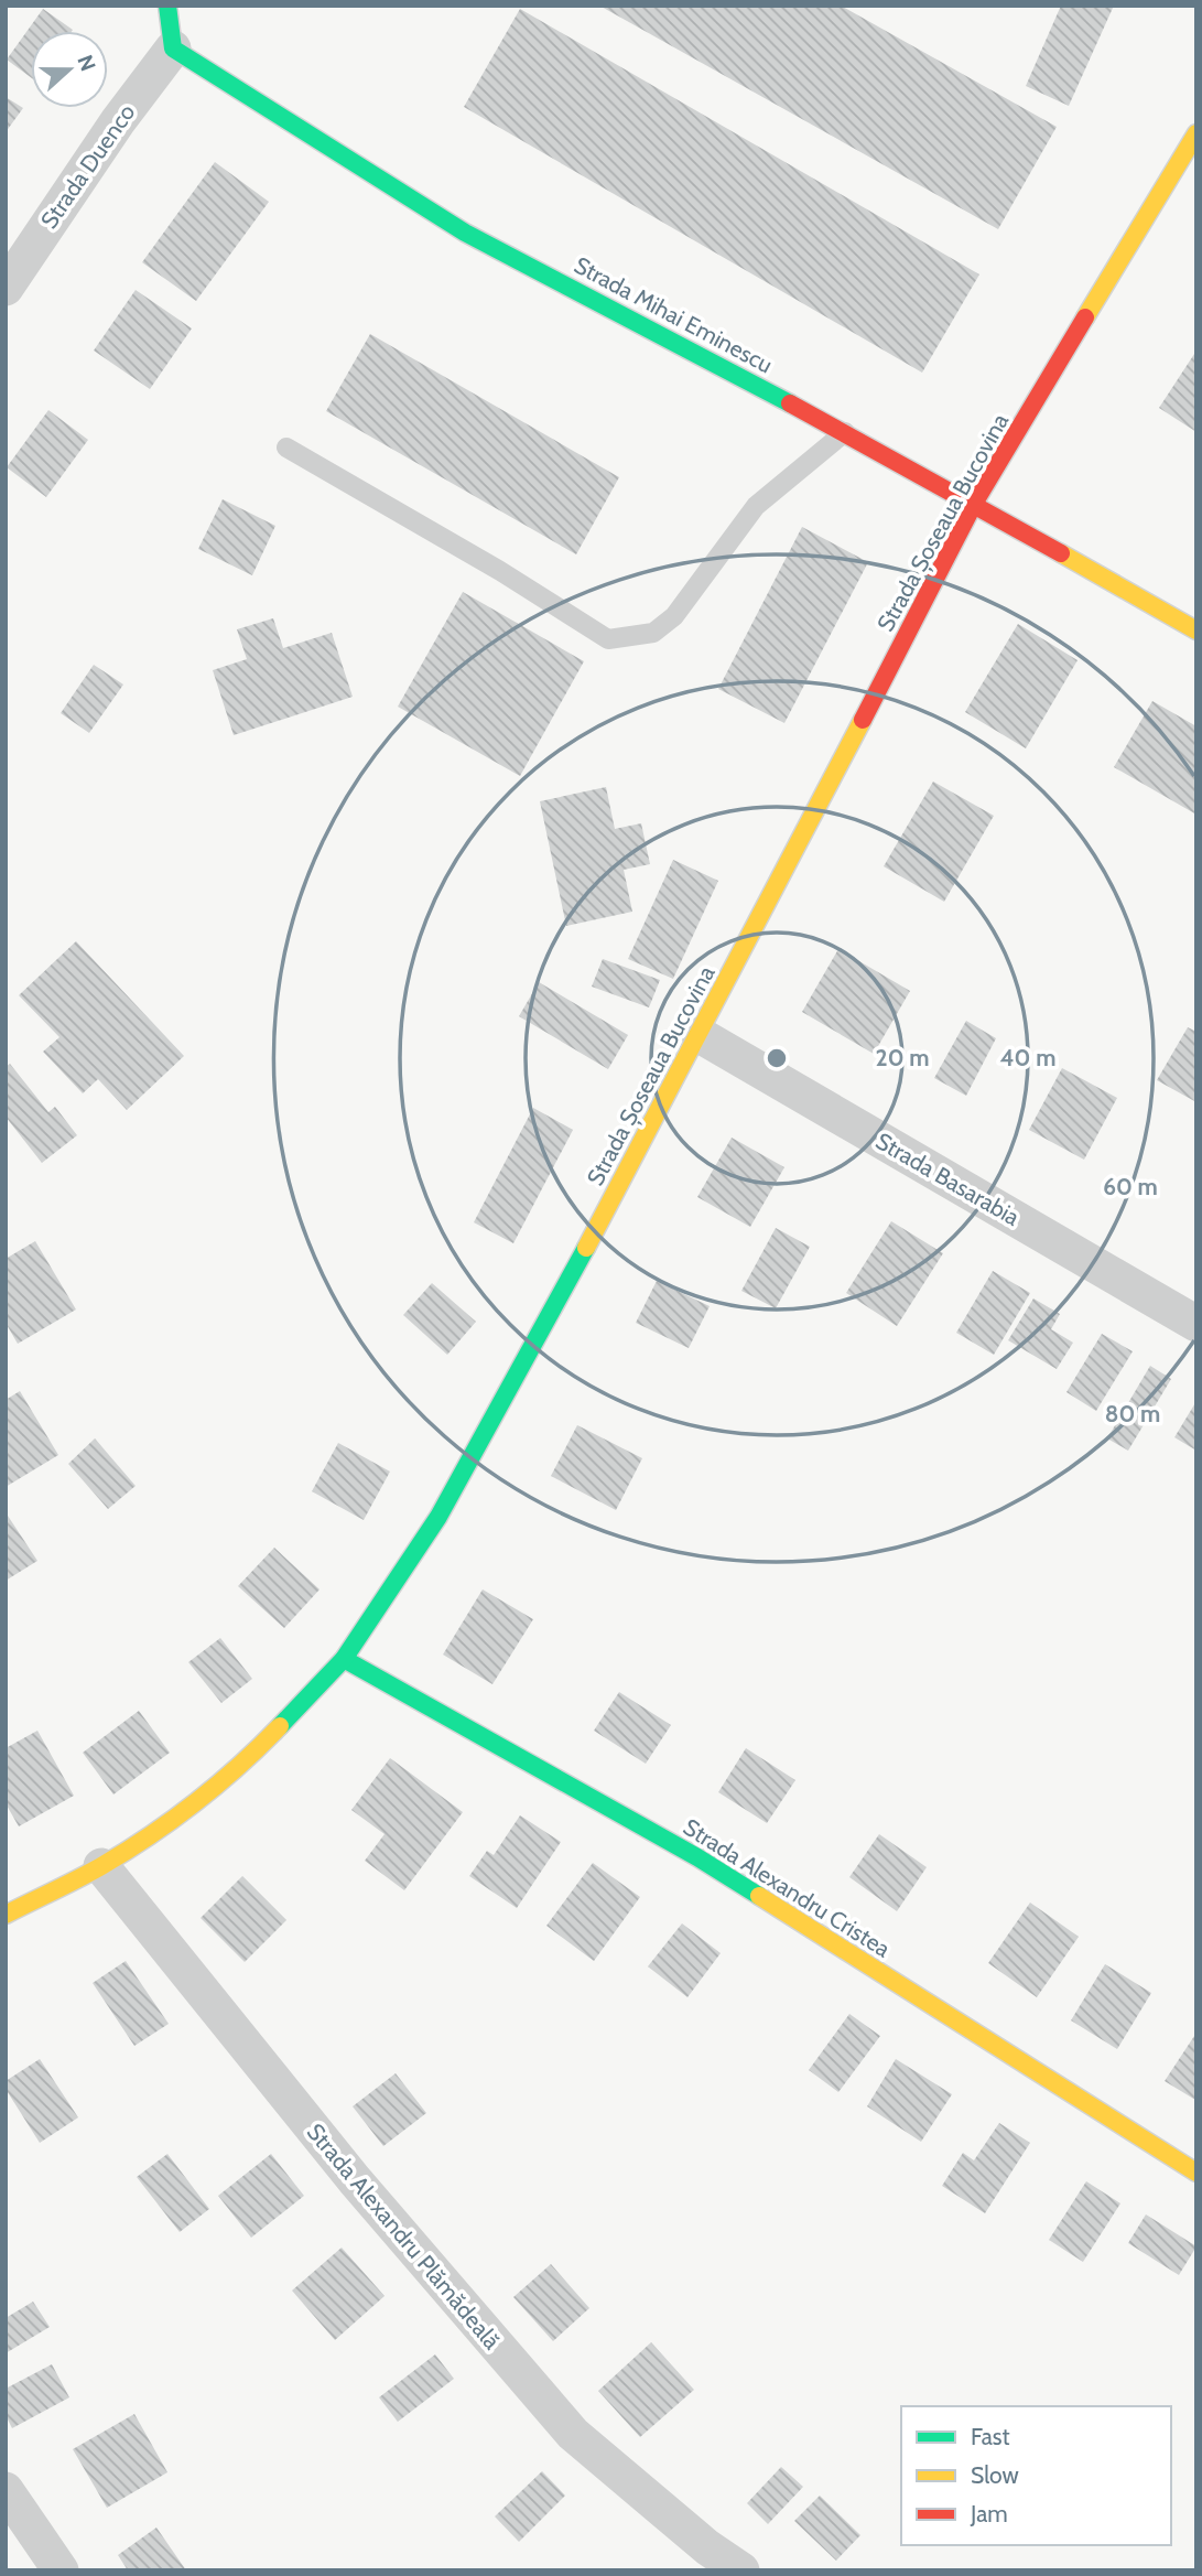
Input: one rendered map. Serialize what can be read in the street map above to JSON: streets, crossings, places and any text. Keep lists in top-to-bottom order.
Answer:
{
  "streets": {
    "street": [
      "Strada Duenco",
      "Strada Mihai Eminescu",
      "Strada Șoseaua Bucovina",
      "Strada Basarabia",
      "Strada Alexandru Cristea",
      "Strada Alexandru Plămădeală"
    ]
  },
  "crossings": [
    ["Strada Duenco", "Strada Mihai Eminescu"],
    ["Strada Mihai Eminescu", "Strada Șoseaua Bucovina"],
    ["Strada Șoseaua Bucovina", "Strada Basarabia"],
    ["Strada Șoseaua Bucovina", "Strada Alexandru Cristea"],
    ["Strada Șoseaua Bucovina", "Strada Alexandru Plămădeală"]
  ],
  "legend": ["Fast", "Slow", "Jam"],
  "north": "right",
  "rings": [
    "20 m",
    "40 m",
    "60 m",
    "80 m"
  ]
}
